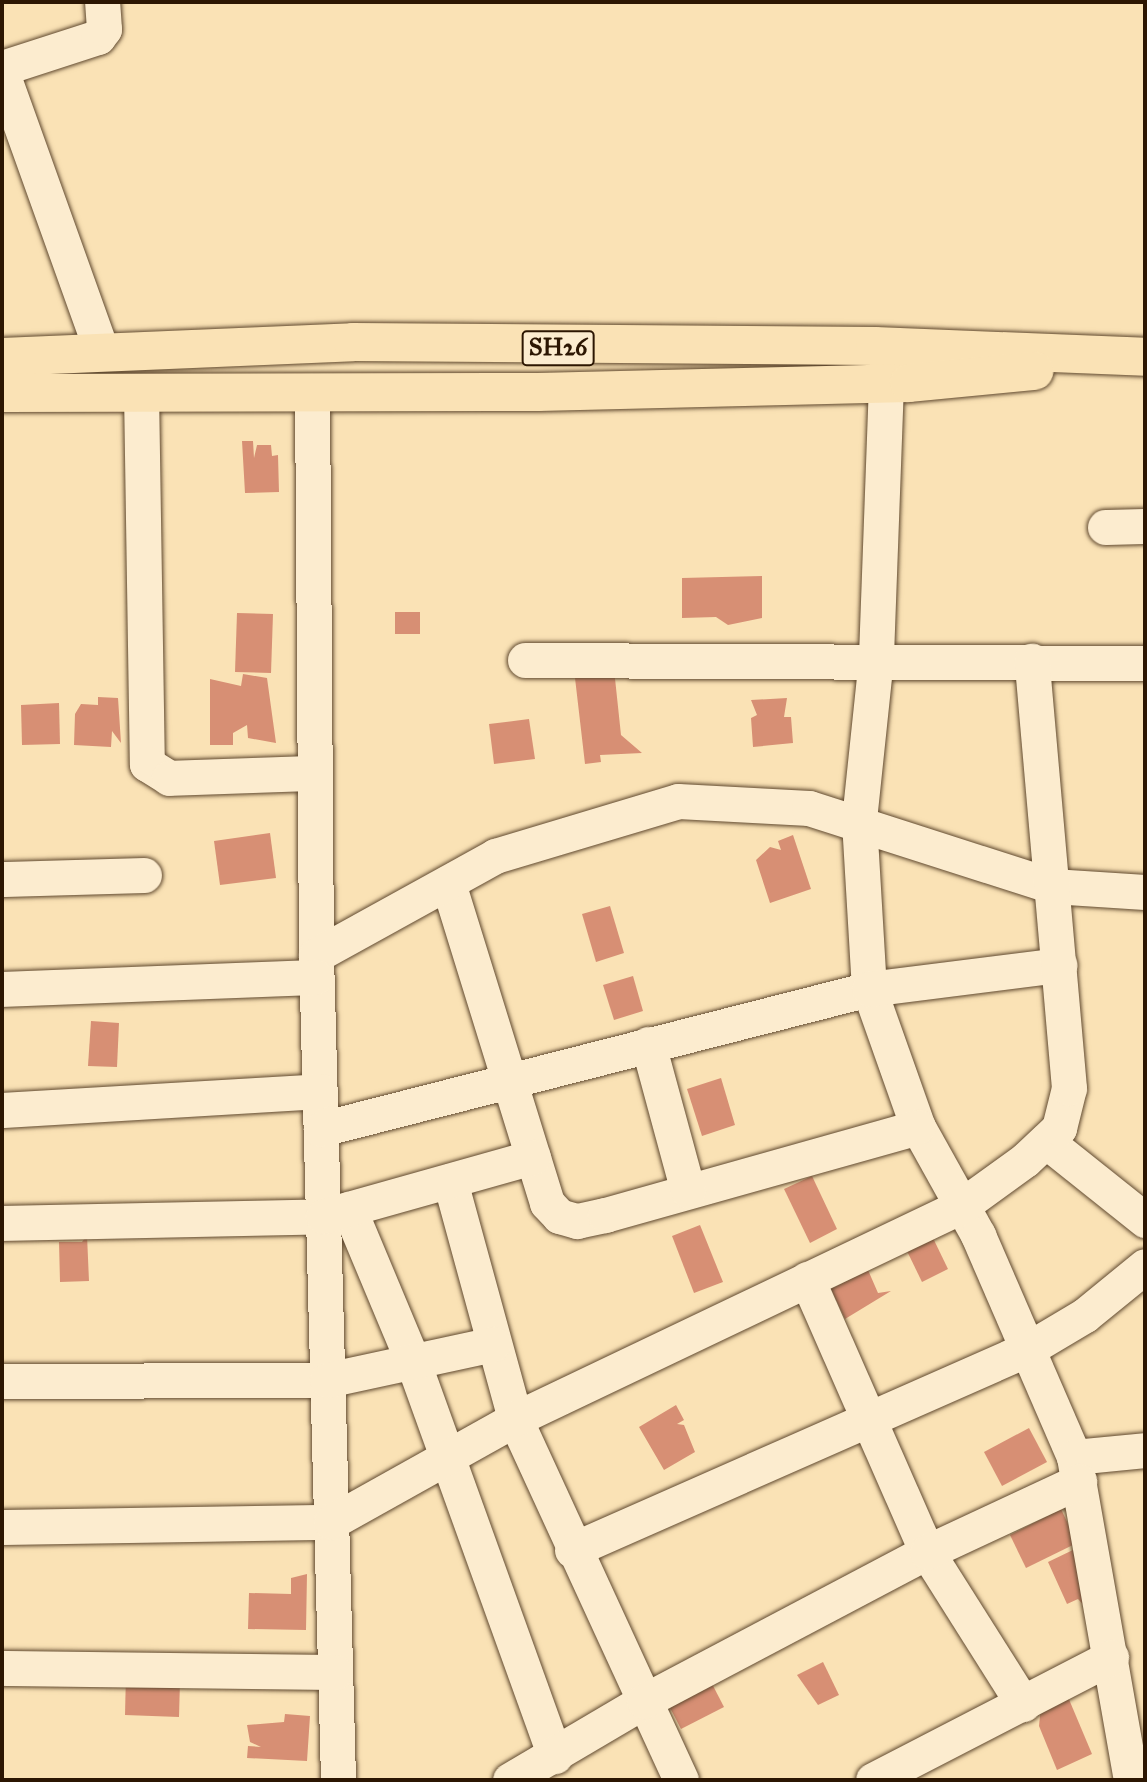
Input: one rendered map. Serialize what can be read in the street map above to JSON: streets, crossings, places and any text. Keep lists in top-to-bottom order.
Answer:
{
  "streets": {
    "main road": ["SH26"]
  }
}
